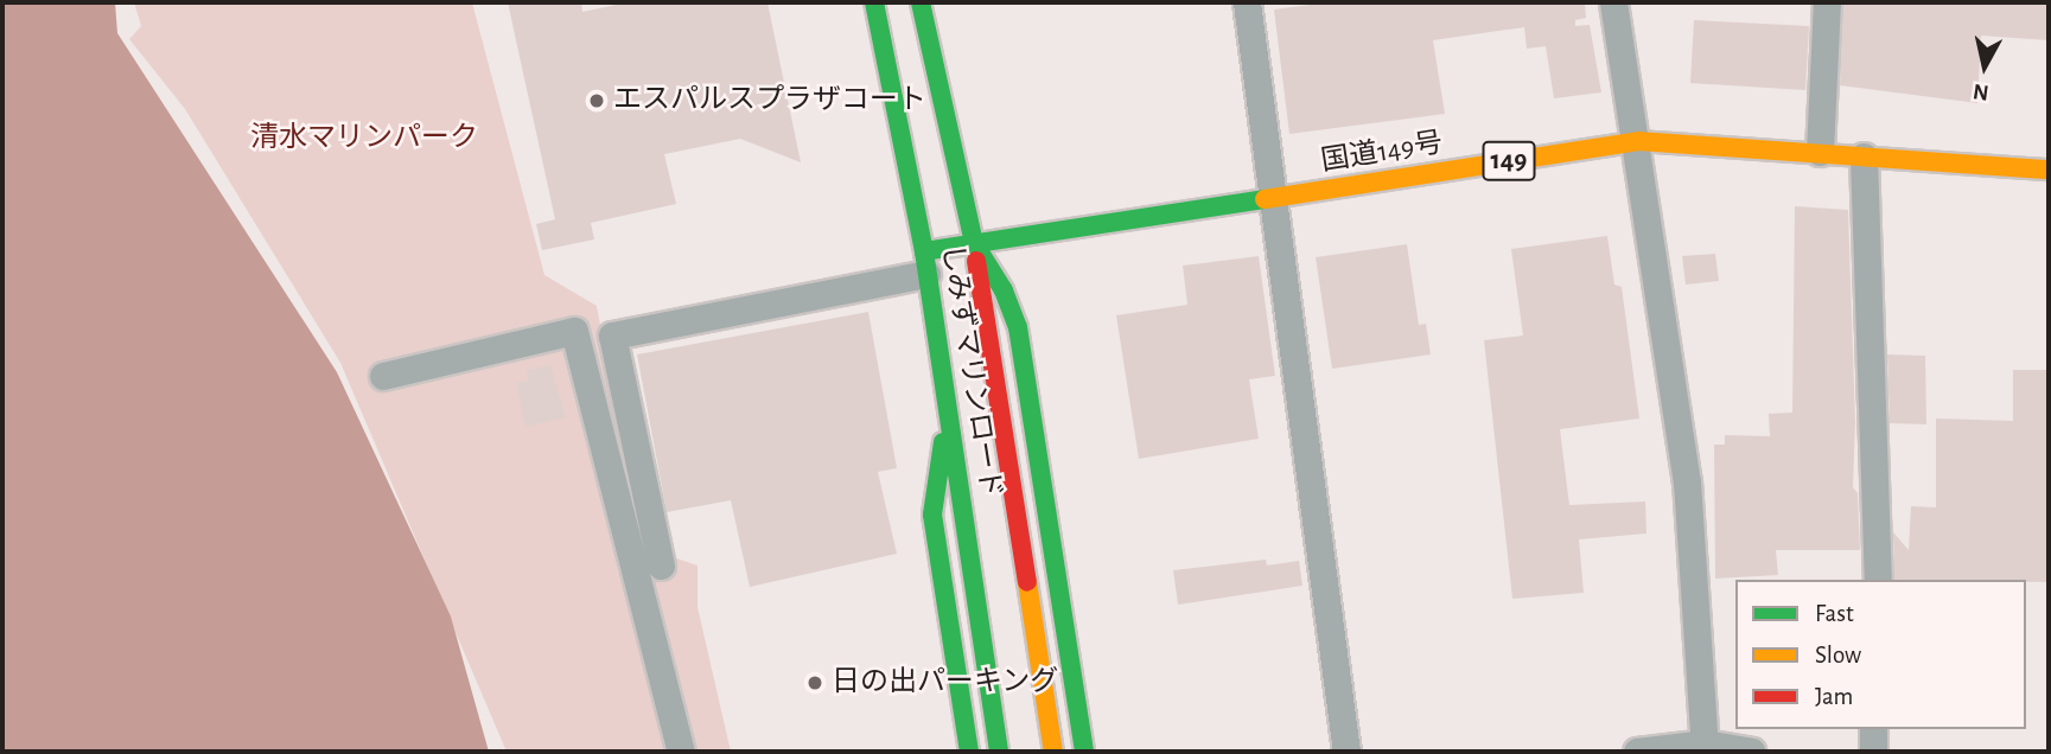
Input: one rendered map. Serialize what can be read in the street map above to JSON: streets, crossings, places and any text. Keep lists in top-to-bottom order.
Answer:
{
  "streets": {
    "main road": ["国道149号", "149", "しみずマリンロード"]
  },
  "crossings": [
    ["国道149号", "しみずマリンロード"]
  ],
  "parks": ["清水マリンパーク"],
  "places": ["エスパルスプラザコート", "日の出パーキング"],
  "legend": ["Fast", "Slow", "Jam"],
  "north": "bottom"
}
